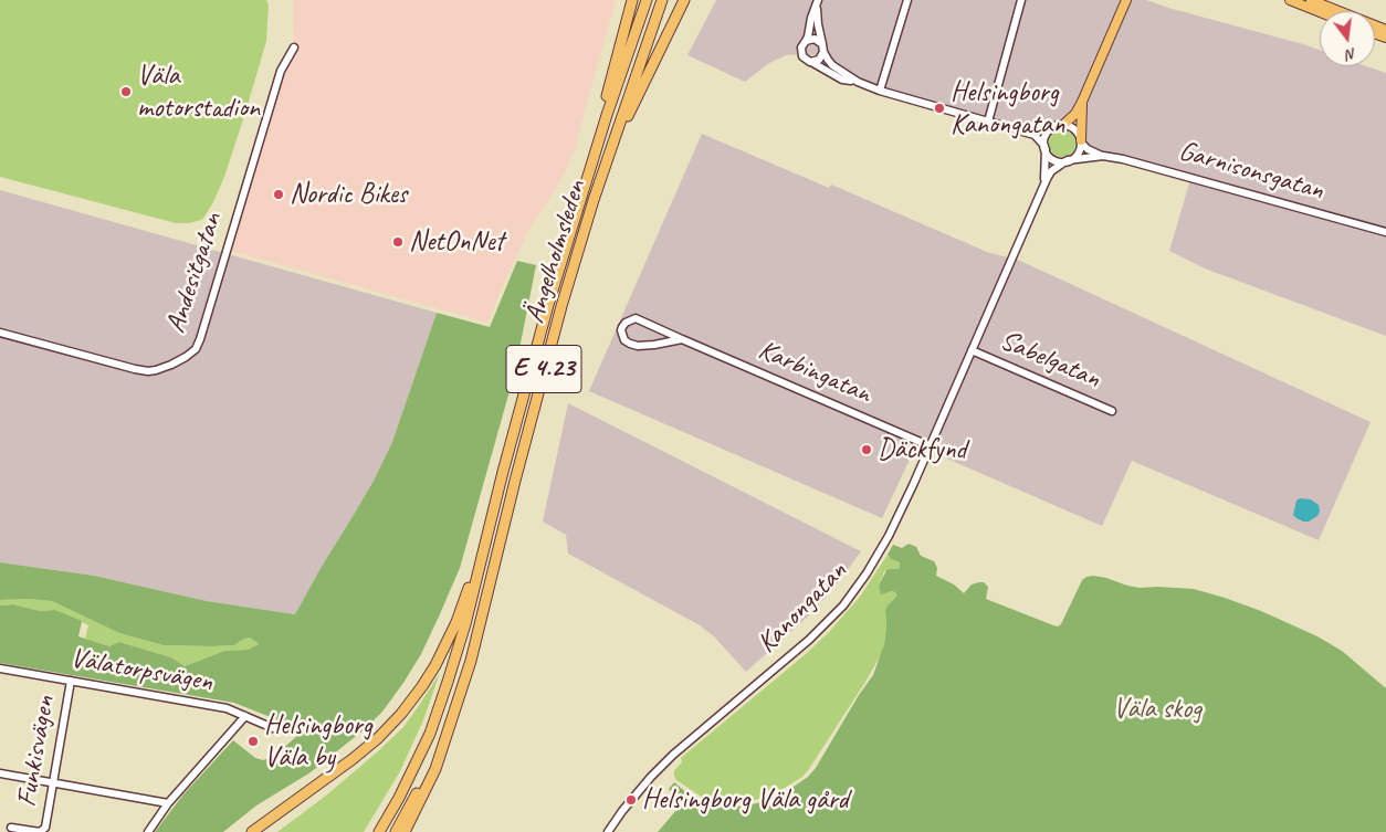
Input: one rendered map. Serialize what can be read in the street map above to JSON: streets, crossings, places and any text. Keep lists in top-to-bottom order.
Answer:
{
  "streets": {
    "highway": ["Ängelholmsleden", "E 4.23"],
    "street": [
      "Garnisonsgatan",
      "Andesitgatan",
      "Sabelgatan",
      "Karbingatan",
      "Kanongatan",
      "Välatorpsvägen",
      "Funkisvägen"
    ]
  },
  "crossings": [
    ["Garnisonsgatan", "Kanongatan"],
    ["Ängelholmsleden", "E 4.23"],
    ["Sabelgatan", "Kanongatan"],
    ["Karbingatan", "Kanongatan"],
    ["Välatorpsvägen", "Funkisvägen"]
  ],
  "parks": ["Väla skog"],
  "places": [
    "Väla motorstadion",
    "Helsingborg Kanongatan",
    "Nordic Bikes",
    "NetOnNet",
    "Däckfynd",
    "Helsingborg Väla by",
    "Helsingborg Väla gård"
  ],
  "north": "bottom"
}
